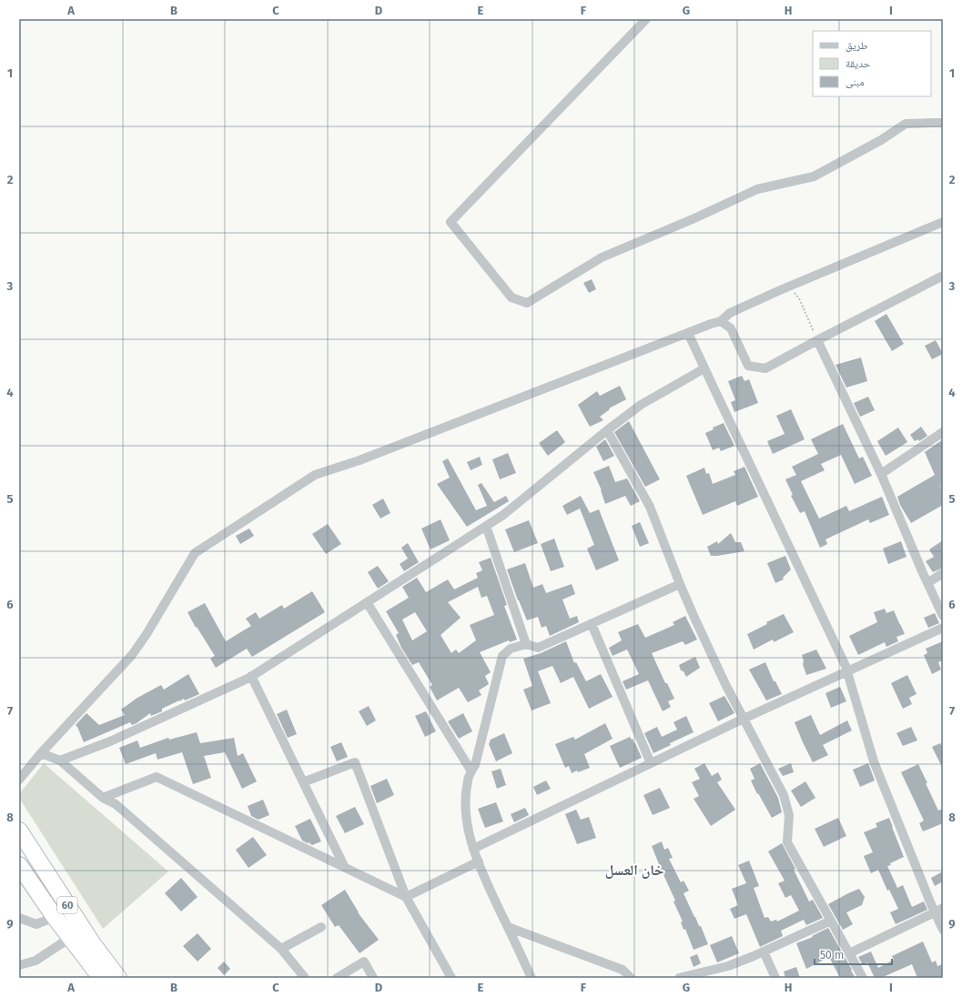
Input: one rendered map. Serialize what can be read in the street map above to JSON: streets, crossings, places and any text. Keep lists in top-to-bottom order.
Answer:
{
  "streets": {
    "highway": ["60"]
  },
  "districts": ["خان العسل"],
  "legend": ["طريق", "حديقة", "مبنى"],
  "scale_bar": "50 m",
  "grid": {
    "columns": [
      "A",
      "B",
      "C",
      "D",
      "E",
      "F",
      "G",
      "H",
      "I"
    ],
    "rows": [
      "1",
      "2",
      "3",
      "4",
      "5",
      "6",
      "7",
      "8",
      "9"
    ]
  }
}
